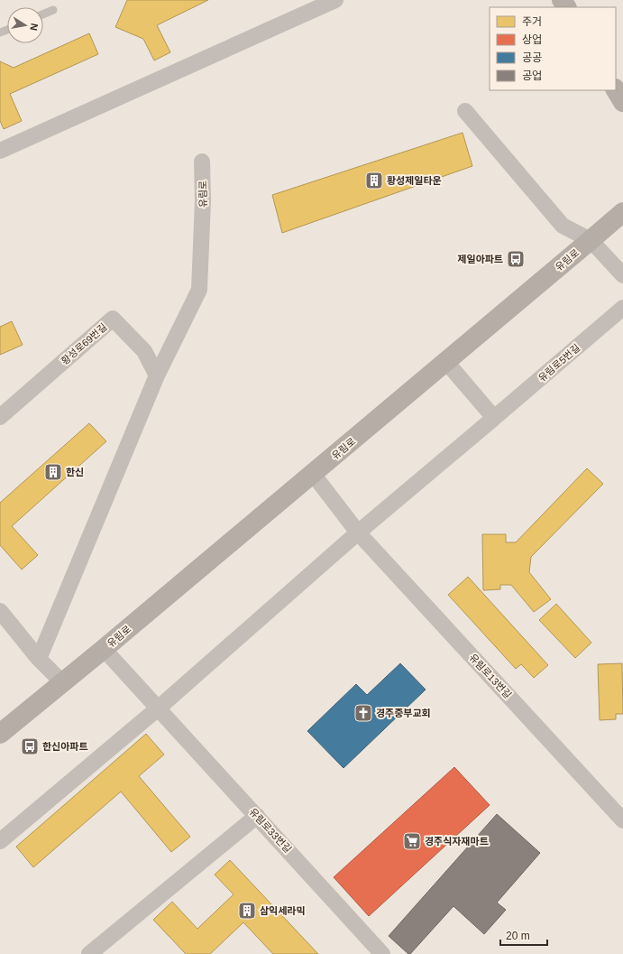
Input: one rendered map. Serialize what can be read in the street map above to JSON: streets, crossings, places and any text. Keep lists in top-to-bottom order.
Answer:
{
  "streets": {
    "street": [
      "유림로",
      "황성로69번길",
      "유림로5번길",
      "유림로13번길",
      "유림로33번길"
    ]
  },
  "crossings": [
    ["유림로", "황성로69번길"],
    ["유림로", "유림로13번길"],
    ["유림로", "유림로33번길"]
  ],
  "places": {
    "building": ["황성제일타운", "한신", "삼익세라믹"],
    "bus stop": ["제일아파트", "한신아파트"],
    "church": ["경주중부교회"],
    "supermarket": ["경주식자재마트"]
  },
  "legend": [
    "주거",
    "상업",
    "공공",
    "공업"
  ],
  "scale_bar": "20 m",
  "north": "right"
}
